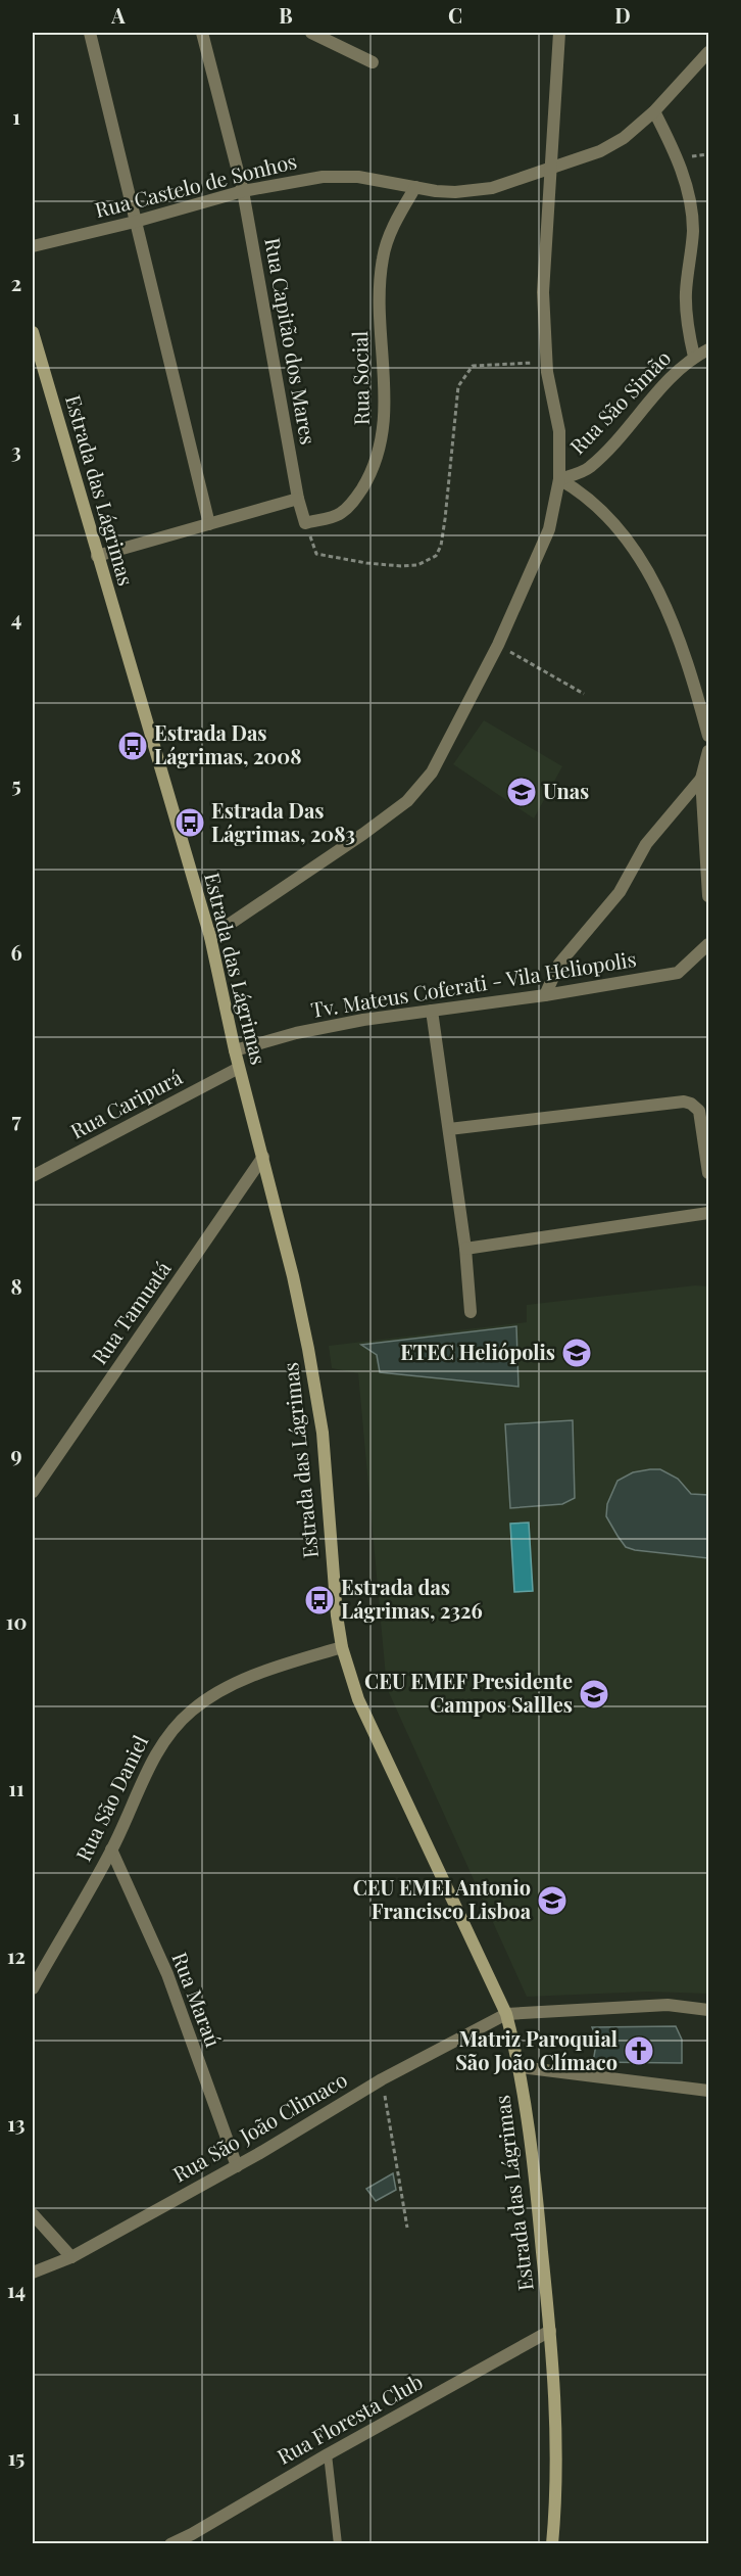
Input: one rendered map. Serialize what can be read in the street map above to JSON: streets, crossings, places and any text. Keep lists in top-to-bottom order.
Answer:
{
  "streets": {
    "main road": ["Estrada das Lágrimas"],
    "street": [
      "Rua Castelo de Sonhos",
      "Rua Capitão dos Mares",
      "Rua Social",
      "Rua São Simão",
      "Tv. Mateus Coferati - Vila Heliopolis",
      "Rua Caripurá",
      "Rua Tamuatá",
      "Rua São Daniel",
      "Rua Maraú",
      "Rua São João Climaco",
      "Rua Floresta Club"
    ]
  },
  "crossings": [
    ["Rua Castelo de Sonhos", "Rua Capitão dos Mares"],
    ["Rua Castelo de Sonhos", "Rua Social"],
    ["Estrada das Lágrimas", "Tv. Mateus Coferati - Vila Heliopolis"],
    ["Estrada das Lágrimas", "Rua Caripurá"],
    ["Estrada das Lágrimas", "Rua Tamuatá"],
    ["Estrada das Lágrimas", "Rua São Daniel"],
    ["Estrada das Lágrimas", "Rua São João Climaco"],
    ["Estrada das Lágrimas", "Rua Floresta Club"],
    ["Rua São Daniel", "Rua Maraú"],
    ["Rua Maraú", "Rua São João Climaco"]
  ],
  "places": {
    "bus stop": ["Estrada Das Lágrimas, 2008", "Estrada Das Lágrimas, 2083", "Estrada das Lágrimas, 2326"],
    "school or university": [
      "Unas",
      "ETEC Heliópolis",
      "CEU EMEF Presidente Campos Sallles",
      "CEU EMEI Antonio Francisco Lisboa"
    ],
    "church": ["Matriz Paroquial São João Clímaco"]
  },
  "grid": {
    "columns": [
      "A",
      "B",
      "C",
      "D"
    ],
    "rows": [
      "1",
      "2",
      "3",
      "4",
      "5",
      "6",
      "7",
      "8",
      "9",
      "10",
      "11",
      "12",
      "13",
      "14",
      "15"
    ]
  }
}
